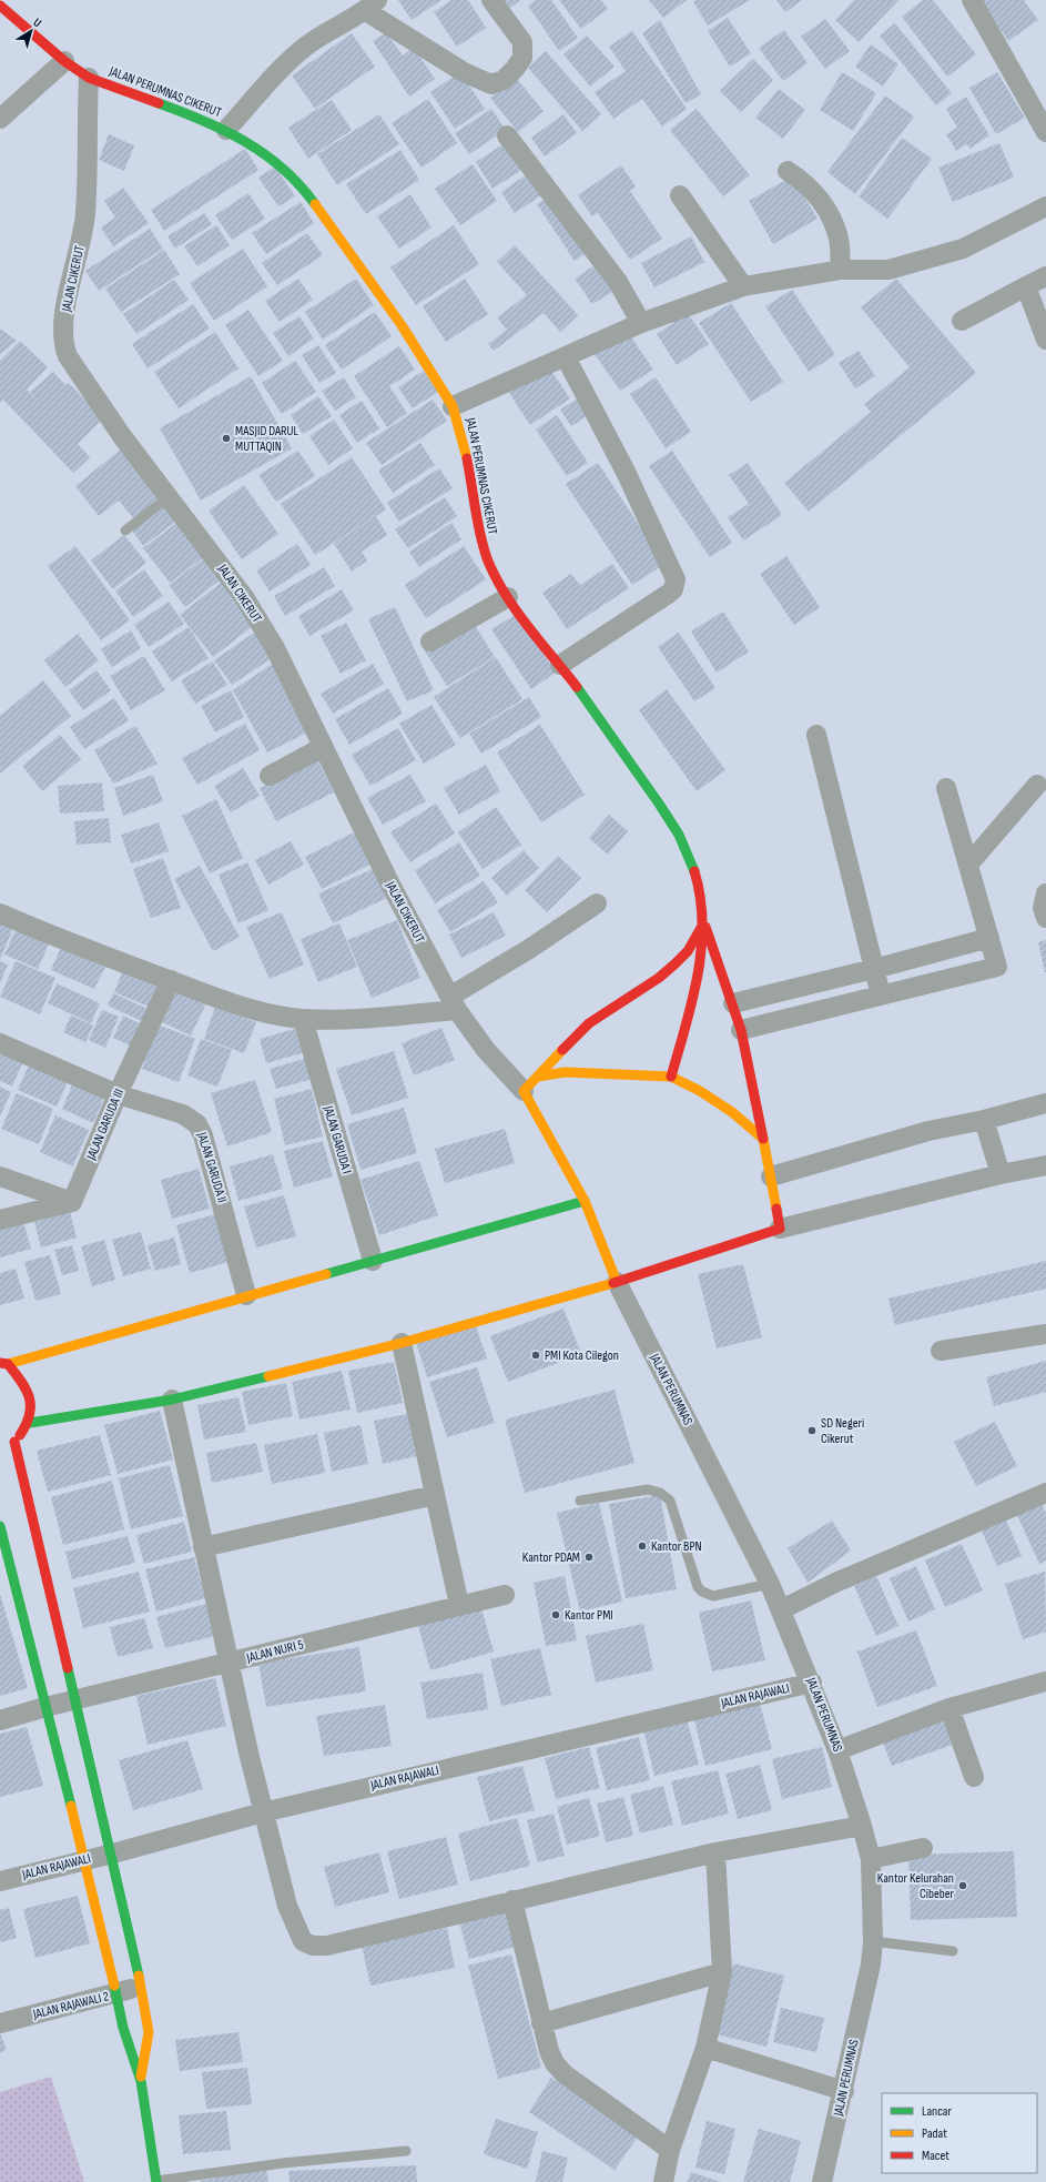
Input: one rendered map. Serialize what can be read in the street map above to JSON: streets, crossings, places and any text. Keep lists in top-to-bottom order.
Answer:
{
  "streets": {
    "street": [
      "JALAN PERUMNAS CIKERUT",
      "JALAN CIKERUT",
      "JALAN GARUDA III",
      "JALAN GARUDA I",
      "JALAN GARUDA II",
      "JALAN PERUMNAS",
      "JALAN NURI 5",
      "JALAN RAJAWALI",
      "JALAN RAJAWALI 2"
    ]
  },
  "crossings": [
    ["JALAN PERUMNAS CIKERUT", "JALAN CIKERUT"],
    ["JALAN GARUDA III", "JALAN GARUDA II"],
    ["JALAN PERUMNAS", "JALAN RAJAWALI"]
  ],
  "places": [
    "MASJID DARUL MUTTAQIN",
    "PMI Kota Cilegon",
    "SD Negeri Cikerut",
    "Kantor BPN",
    "Kantor PDAM",
    "Kantor PMI",
    "Kantor Kelurahan Cibeber"
  ],
  "legend": ["Lancar", "Padat", "Macet"],
  "north": "top right"
}
